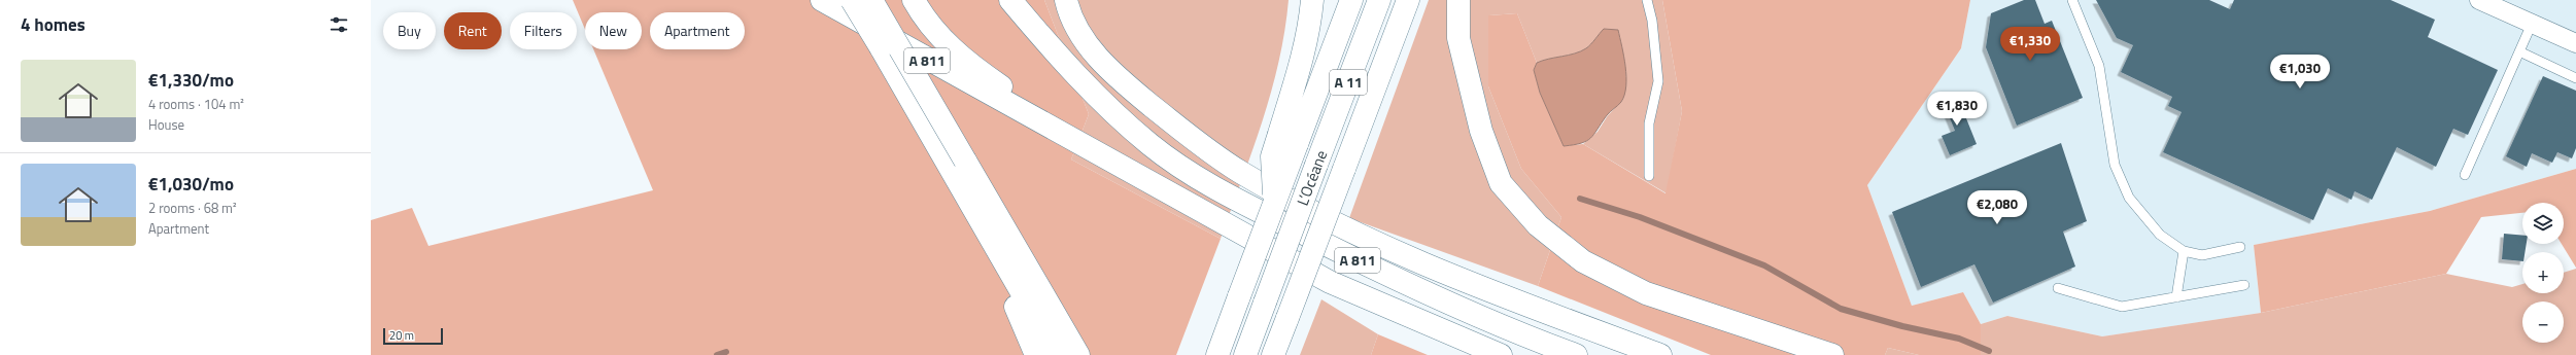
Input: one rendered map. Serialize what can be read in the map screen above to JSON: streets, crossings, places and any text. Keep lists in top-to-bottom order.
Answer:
{
  "streets": {
    "highway": ["A 811", "A 11", "L’Océane"]
  },
  "scale_bar": "20 m",
  "page": {
    "heading": "4 homes",
    "chip": [
      "Buy",
      "Rent",
      "Filters",
      "New",
      "Apartment"
    ],
    "price": [
      "€1,330",
      "€1,030",
      "€1,830",
      "€2,080"
    ],
    "list": [
      {
        "name": "€1,330/mo",
        "note": "4 rooms · 104 m² · House"
      },
      {
        "name": "€1,030/mo",
        "note": "2 rooms · 68 m² · Apartment"
      }
    ],
    "map_buttons": ["+", "−"],
    "scale": "20 m"
  }
}
